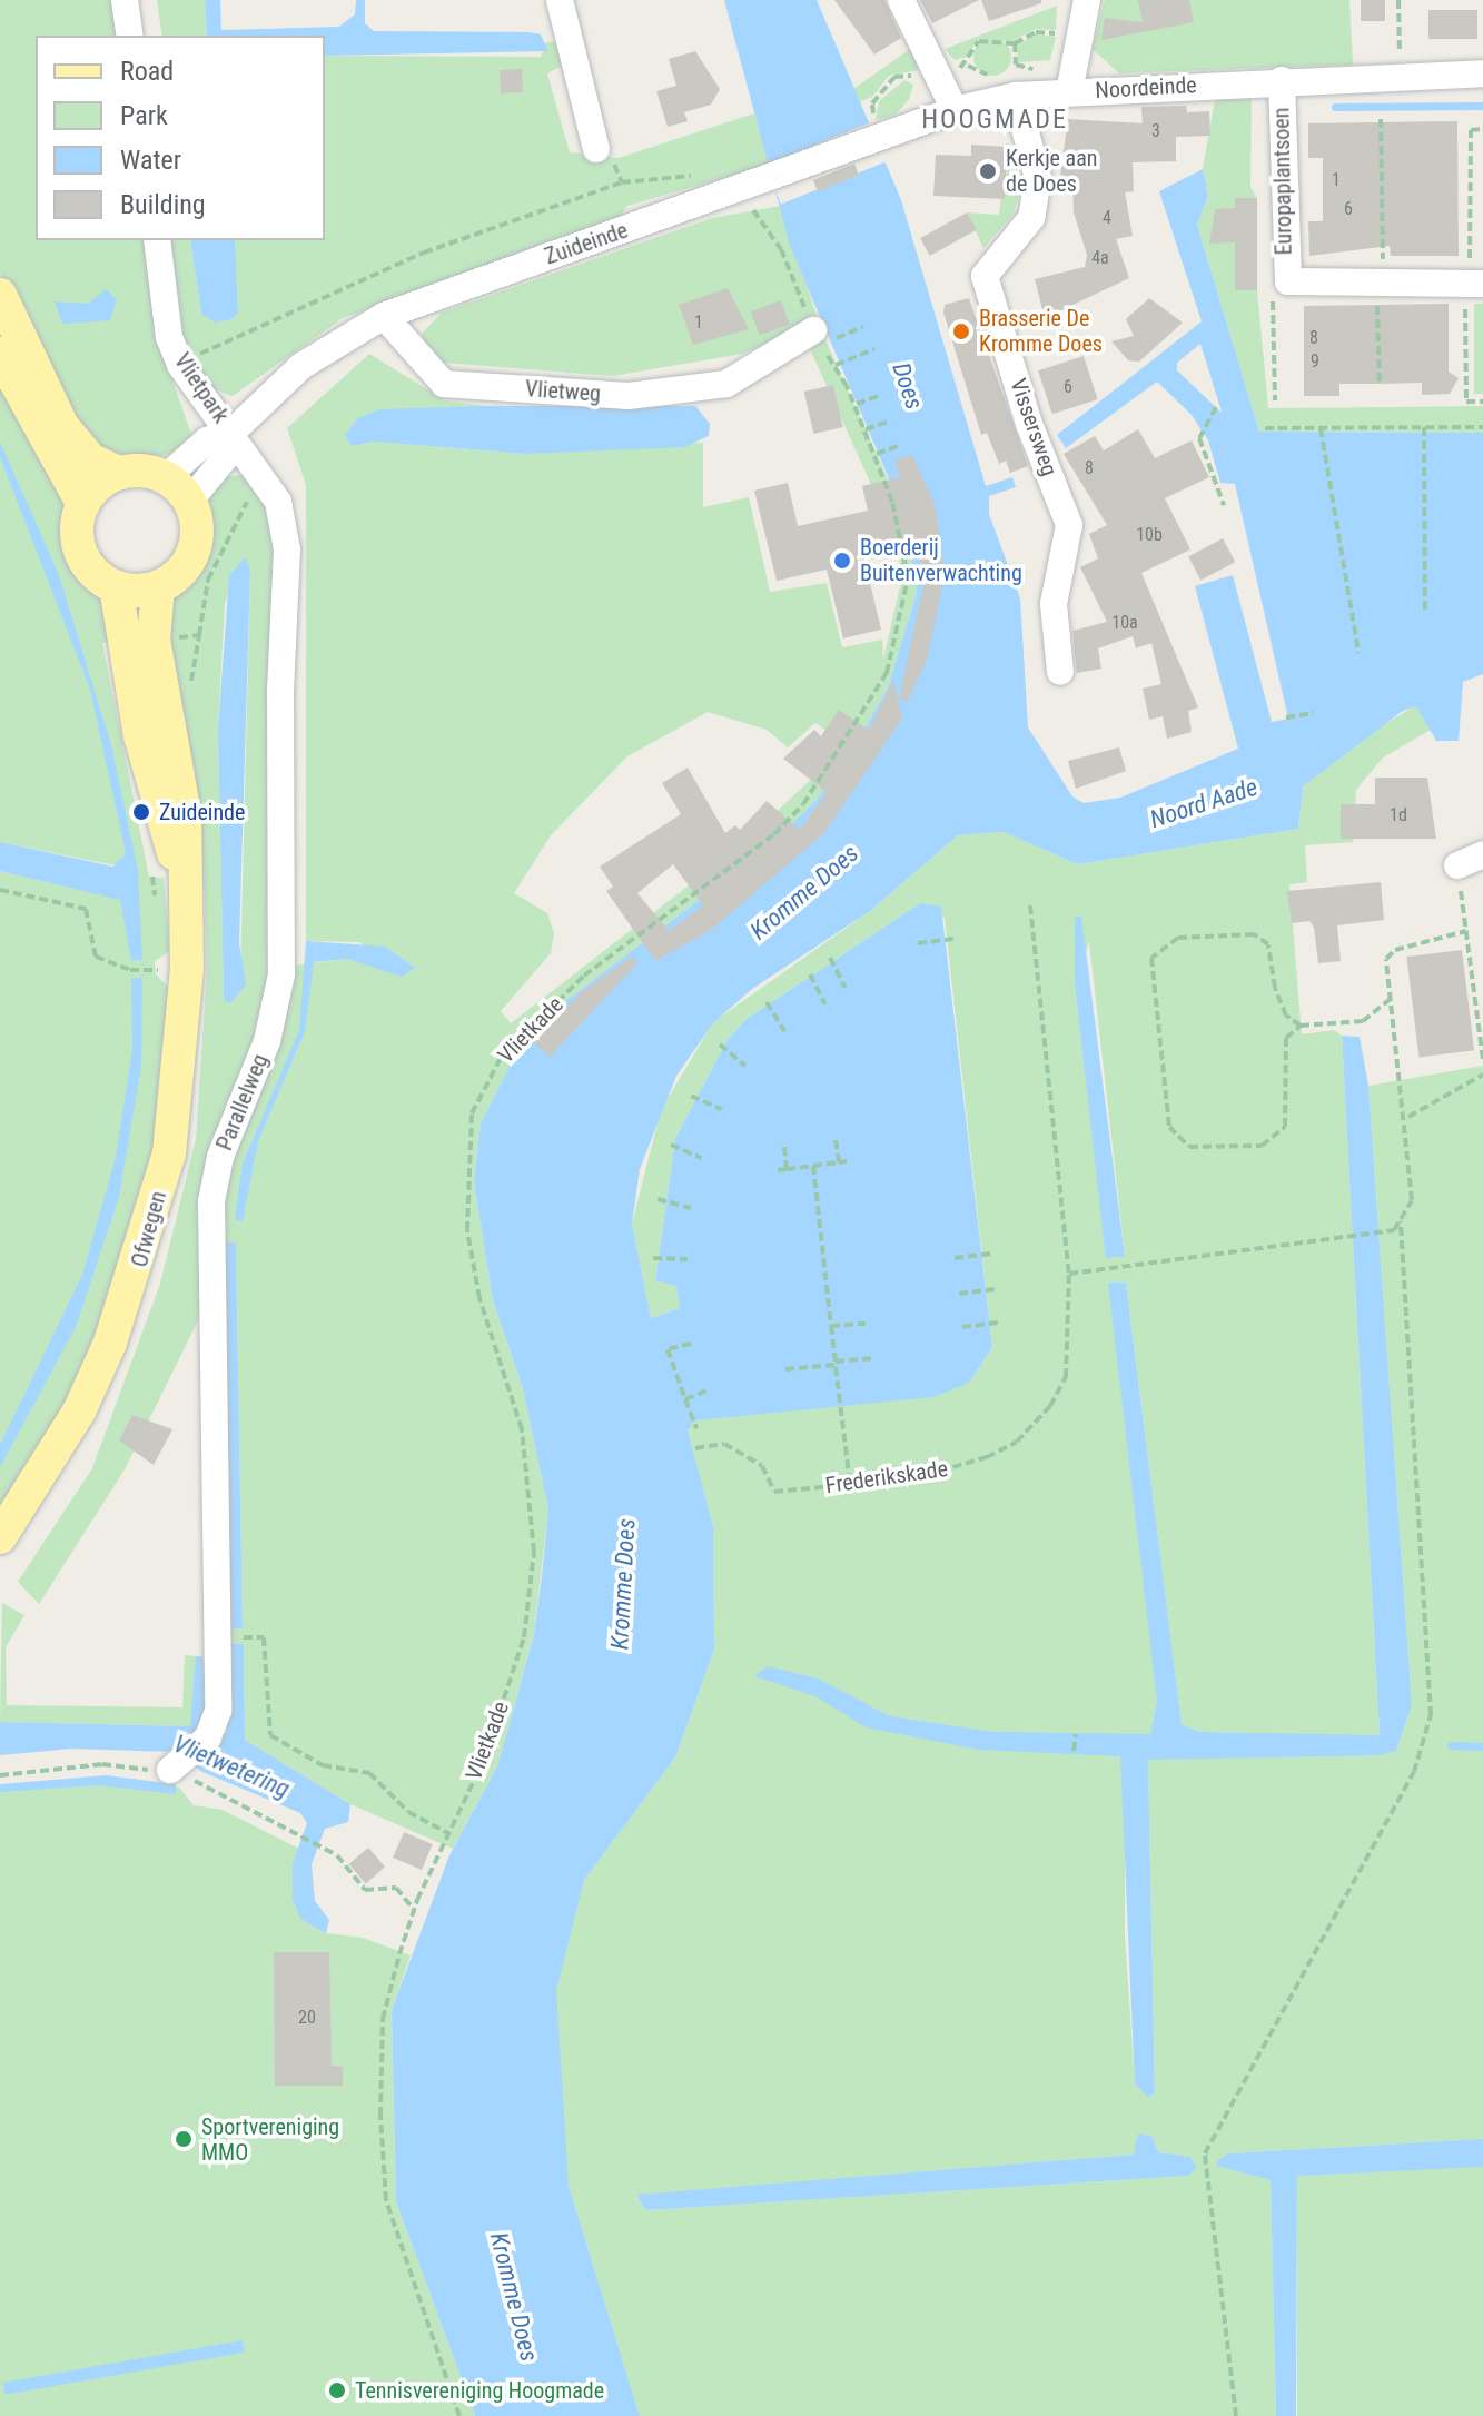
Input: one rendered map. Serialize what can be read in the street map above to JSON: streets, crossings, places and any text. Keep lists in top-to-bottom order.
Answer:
{
  "streets": {
    "main road": ["Ofwegen"],
    "street": [
      "Noordeinde",
      "Europaplantsoen",
      "Zuideinde",
      "Vlietpark",
      "Vlietweg",
      "Vissersweg",
      "Parallelweg"
    ],
    "path": ["Vlietkade", "Frederikskade"]
  },
  "crossings": [
    ["Noordeinde", "Europaplantsoen"],
    ["Noordeinde", "Zuideinde"],
    ["Noordeinde", "Vissersweg"],
    ["Noordeinde", "Vlietkade"],
    ["Zuideinde", "Vlietpark"],
    ["Zuideinde", "Vlietweg"],
    ["Zuideinde", "Vlietkade"],
    ["Zuideinde", "Parallelweg"],
    ["Zuideinde", "Ofwegen"],
    ["Vlietpark", "Parallelweg"],
    ["Vlietweg", "Vlietkade"]
  ],
  "districts": ["HOOGMADE"],
  "water": [
    "Does",
    "Noord Aade",
    "Kromme Does",
    "Vlietwetering"
  ],
  "places": [
    "Kerkje aan de Does",
    "Brasserie De Kromme Does",
    "Boerderij Buitenverwachting",
    "Zuideinde",
    "Sportvereniging MMO",
    "Tennisvereniging Hoogmade"
  ],
  "house_numbers": [
    "3",
    "1",
    "6",
    "4",
    "4a",
    "1",
    "8",
    "9",
    "6",
    "8",
    "10b",
    "10a",
    "1d",
    "20"
  ],
  "legend": [
    "Road",
    "Park",
    "Water",
    "Building"
  ]
}
